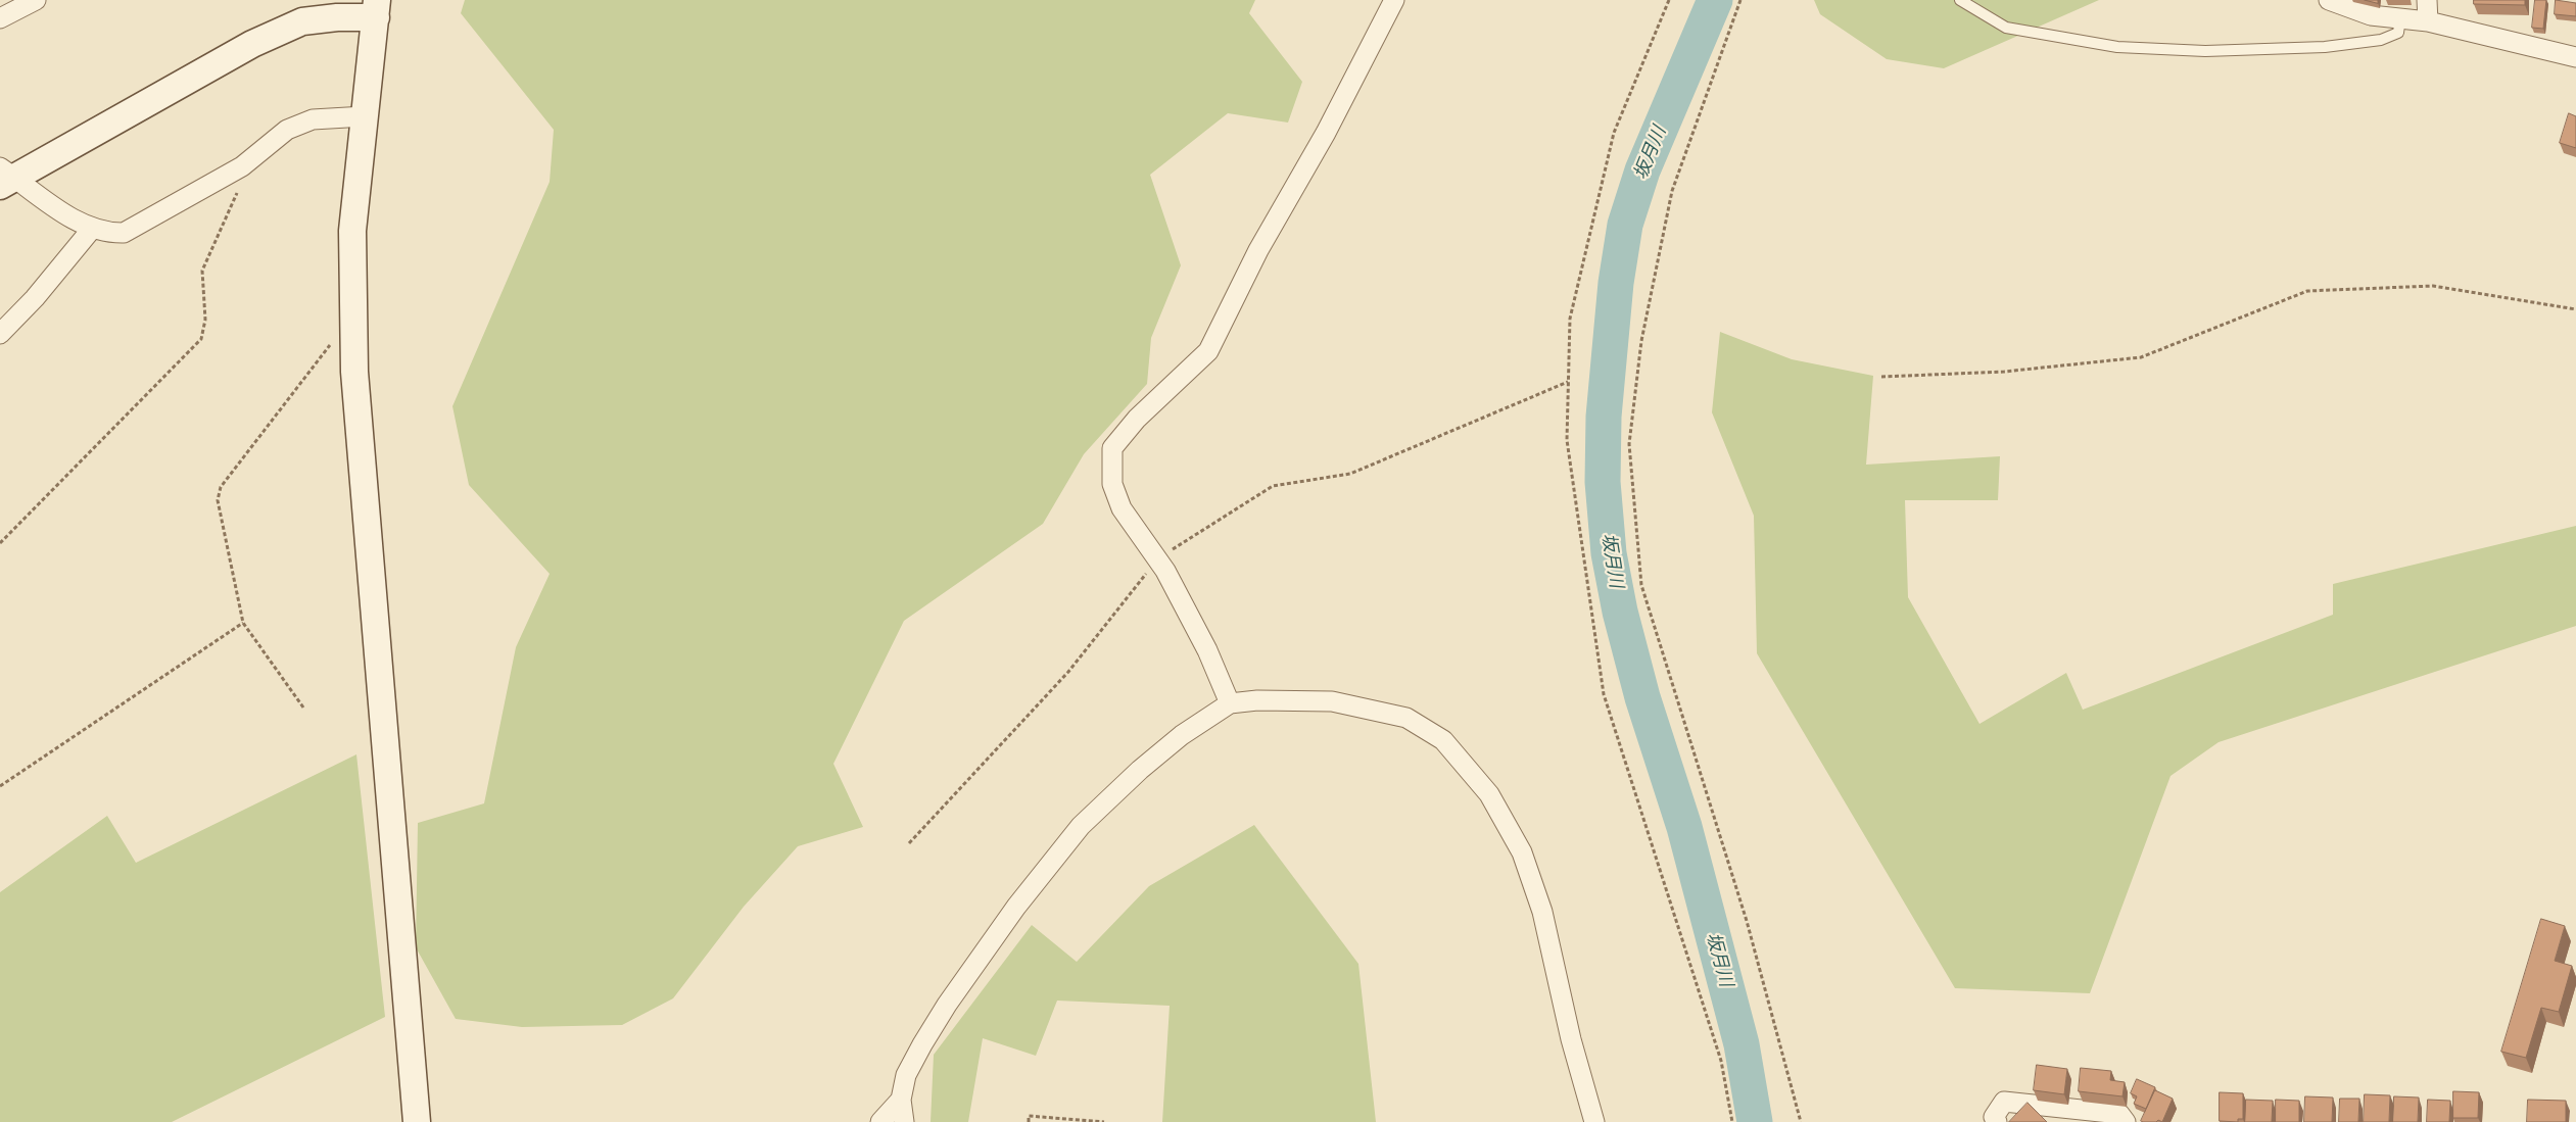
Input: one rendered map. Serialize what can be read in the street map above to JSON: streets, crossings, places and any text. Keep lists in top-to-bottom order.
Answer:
{
  "water": ["坂月川"]
}
